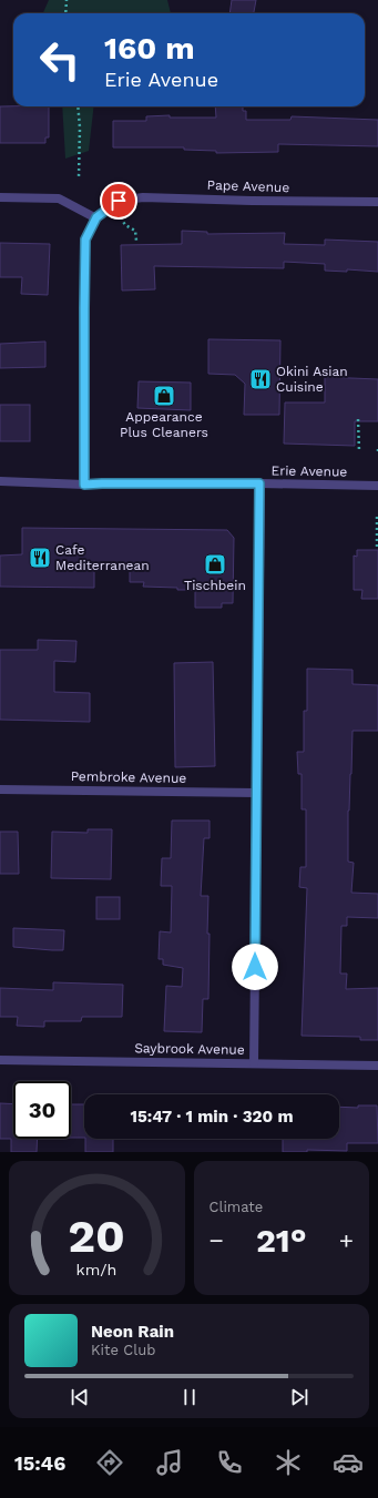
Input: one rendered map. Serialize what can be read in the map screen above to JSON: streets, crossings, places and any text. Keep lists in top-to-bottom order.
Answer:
{
  "streets": {
    "street": [
      "Pape Avenue",
      "Erie Avenue",
      "Pembroke Avenue",
      "Saybrook Avenue"
    ]
  },
  "places": {
    "restaurant": ["Okini Asian Cuisine", "Cafe Mediterranean"],
    "shop": ["Appearance Plus Cleaners", "Tischbein"]
  },
  "page": {
    "turn": ["160 m", "Erie Avenue"],
    "limit": "30",
    "trip": "15:47 · 1 min · 320 m",
    "tile": "Climate",
    "heat": ["−", "21°", "+"],
    "song": ["Neon Rain", "Kite Club"],
    "tabs": "15:46",
    "gauge": ["20", "km/h"]
  }
}
